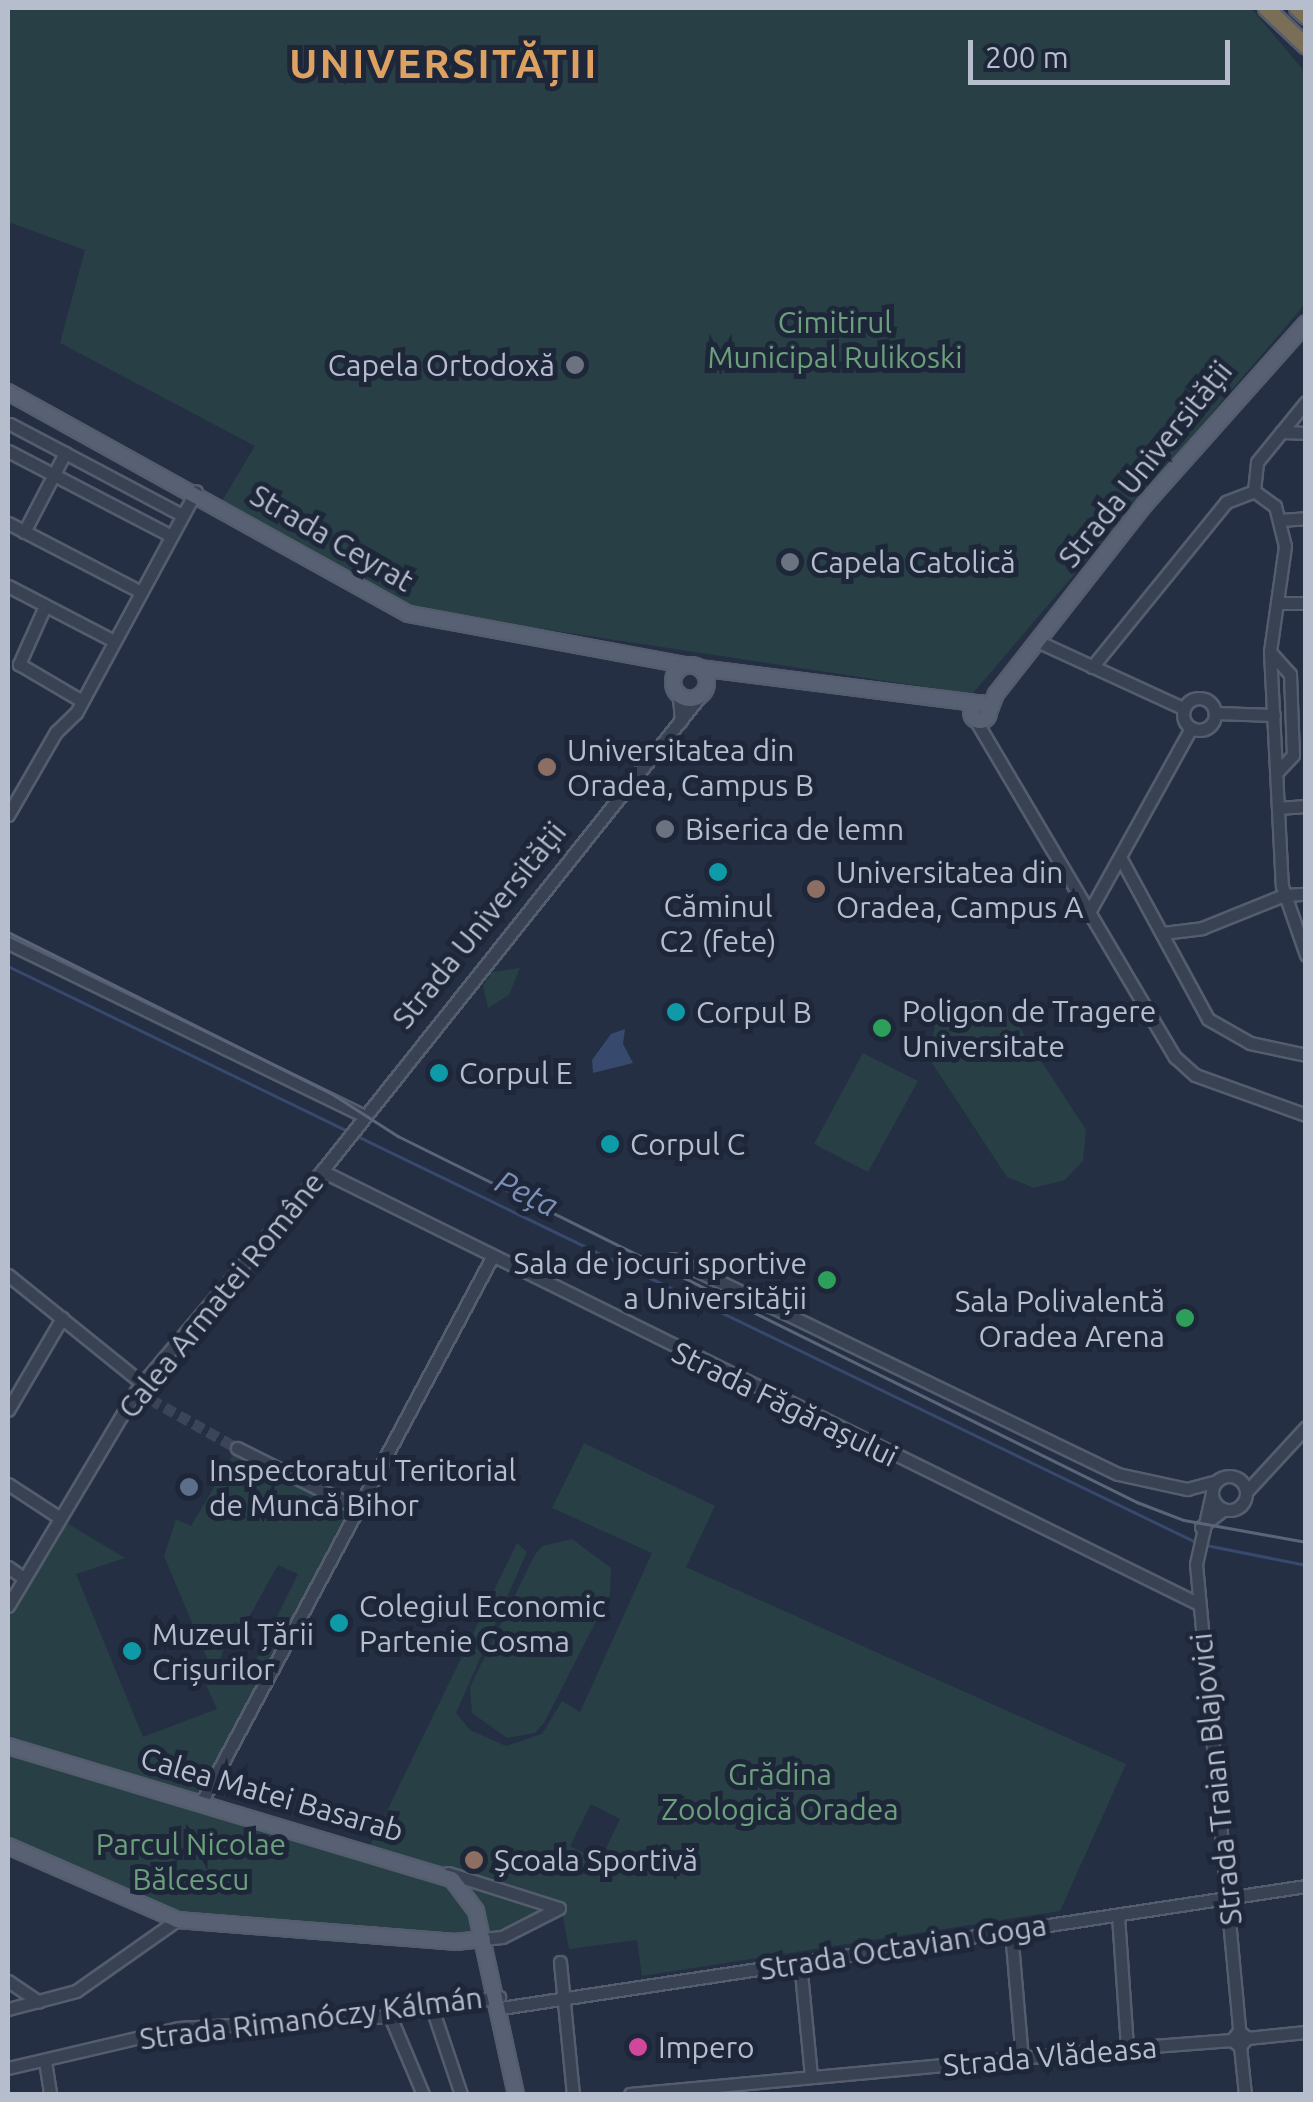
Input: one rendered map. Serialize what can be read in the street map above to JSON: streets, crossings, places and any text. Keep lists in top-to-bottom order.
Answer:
{
  "streets": {
    "main road": ["Strada Universității", "Strada Ceyrat", "Calea Matei Basarab"],
    "street": [
      "Calea Armatei Române",
      "Strada Făgărașului",
      "Strada Traian Blajovici",
      "Strada Octavian Goga",
      "Strada Rimanóczy Kálmán",
      "Strada Vlădeasa"
    ]
  },
  "crossings": [
    ["Strada Universității", "Calea Armatei Române"],
    ["Calea Armatei Române", "Strada Făgărașului"],
    ["Strada Făgărașului", "Strada Traian Blajovici"],
    ["Strada Traian Blajovici", "Strada Octavian Goga"],
    ["Strada Traian Blajovici", "Strada Vlădeasa"],
    ["Calea Matei Basarab", "Strada Octavian Goga"],
    ["Calea Matei Basarab", "Strada Rimanóczy Kálmán"],
    ["Strada Octavian Goga", "Strada Rimanóczy Kálmán"]
  ],
  "districts": ["UNIVERSITĂȚII"],
  "water": ["Peța"],
  "parks": ["Cimitirul Municipal Rulikoski", "Grădina Zoologică Oradea", "Parcul Nicolae Bălcescu"],
  "places": [
    "Capela Ortodoxă",
    "Capela Catolică",
    "Universitatea din Oradea, Campus B",
    "Biserica de lemn",
    "Căminul C2 (fete)",
    "Universitatea din Oradea, Campus A",
    "Corpul B",
    "Poligon de Tragere Universitate",
    "Corpul E",
    "Corpul C",
    "Sala de jocuri sportive a Universității",
    "Sala Polivalentă Oradea Arena",
    "Inspectoratul Teritorial de Muncă Bihor",
    "Colegiul Economic Partenie Cosma",
    "Muzeul Țării Crișurilor",
    "Școala Sportivă",
    "Impero"
  ],
  "scale_bar": "200 m"
}
